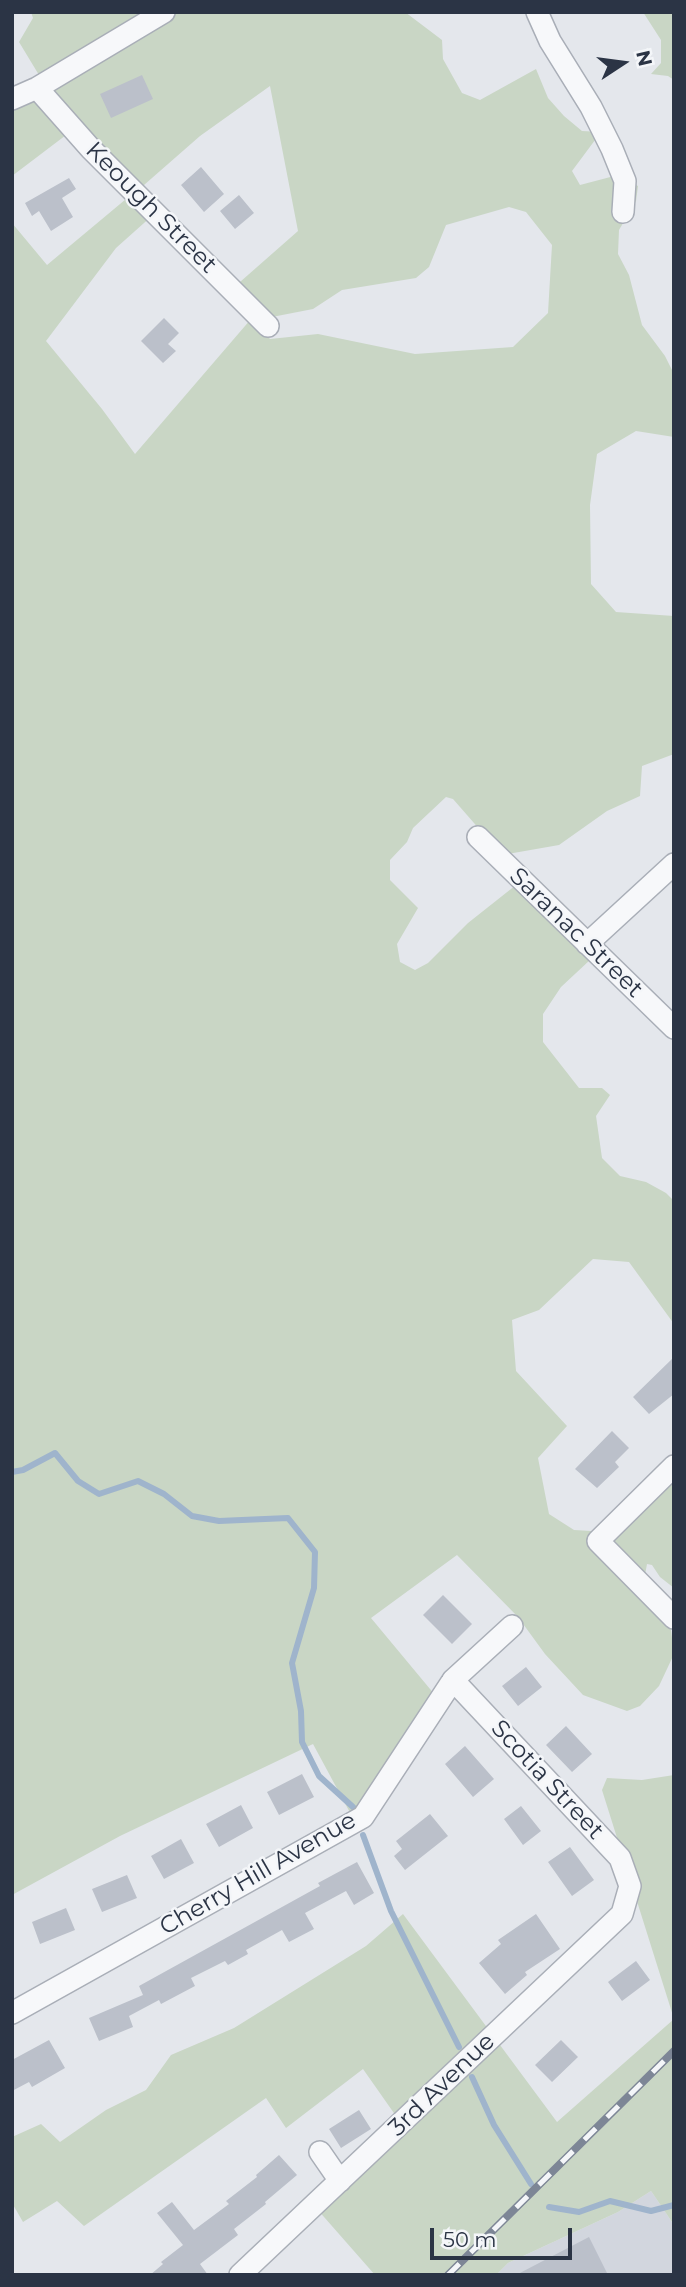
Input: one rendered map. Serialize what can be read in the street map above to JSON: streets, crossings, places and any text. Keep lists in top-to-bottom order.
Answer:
{
  "streets": {
    "street": [
      "Keough Street",
      "Saranac Street",
      "Scotia Street",
      "Cherry Hill Avenue",
      "3rd Avenue"
    ]
  },
  "crossings": [
    ["Scotia Street", "Cherry Hill Avenue"],
    ["Scotia Street", "3rd Avenue"]
  ],
  "scale_bar": "50 m",
  "north": "right"
}
